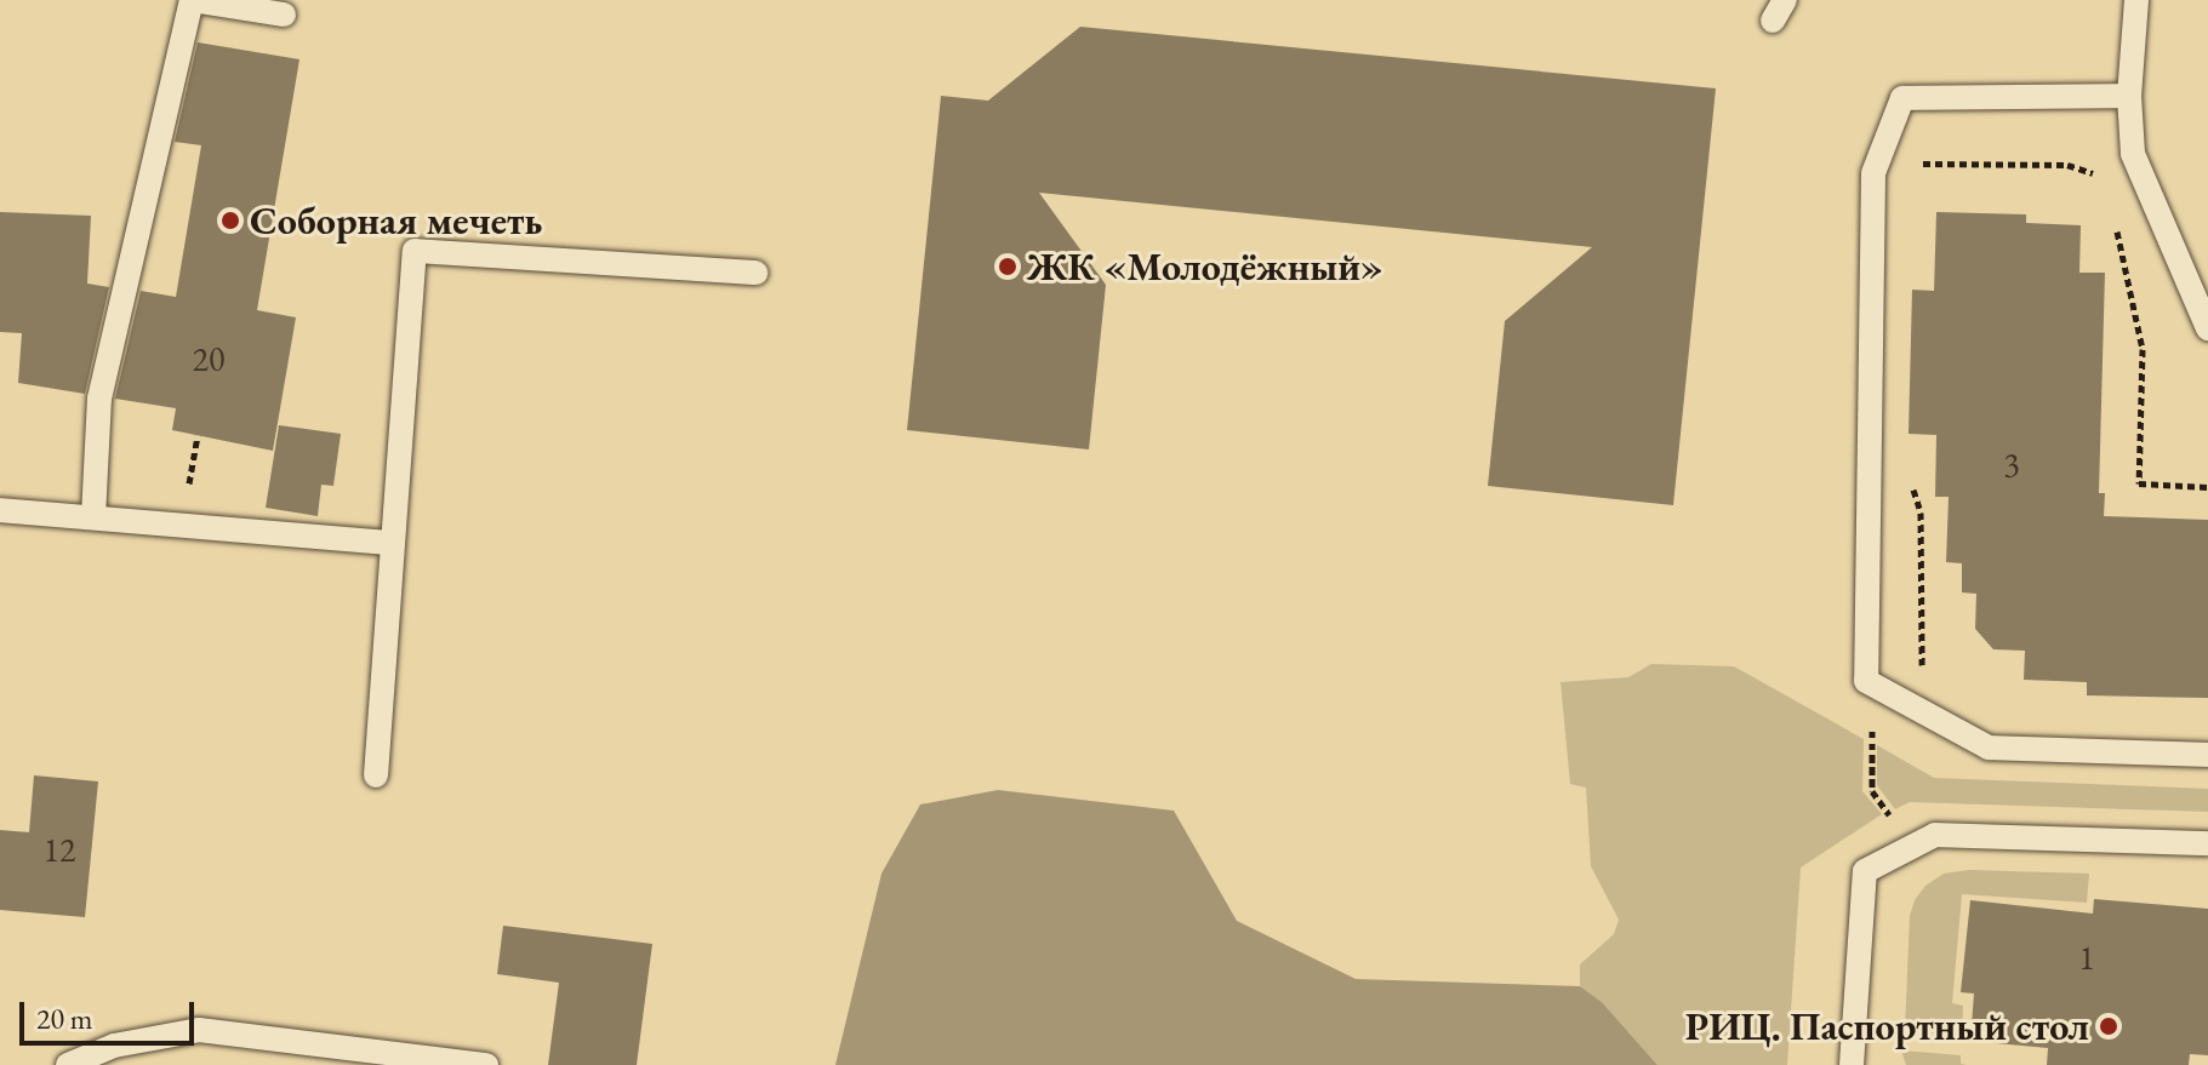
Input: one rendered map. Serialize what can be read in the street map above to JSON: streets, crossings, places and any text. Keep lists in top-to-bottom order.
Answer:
{
  "places": ["Соборная мечеть", "ЖК «Молодёжный»", "РИЦ. Паспортный стол"],
  "house_numbers": [
    "20",
    "3",
    "12",
    "1"
  ],
  "scale_bar": "20 m"
}
